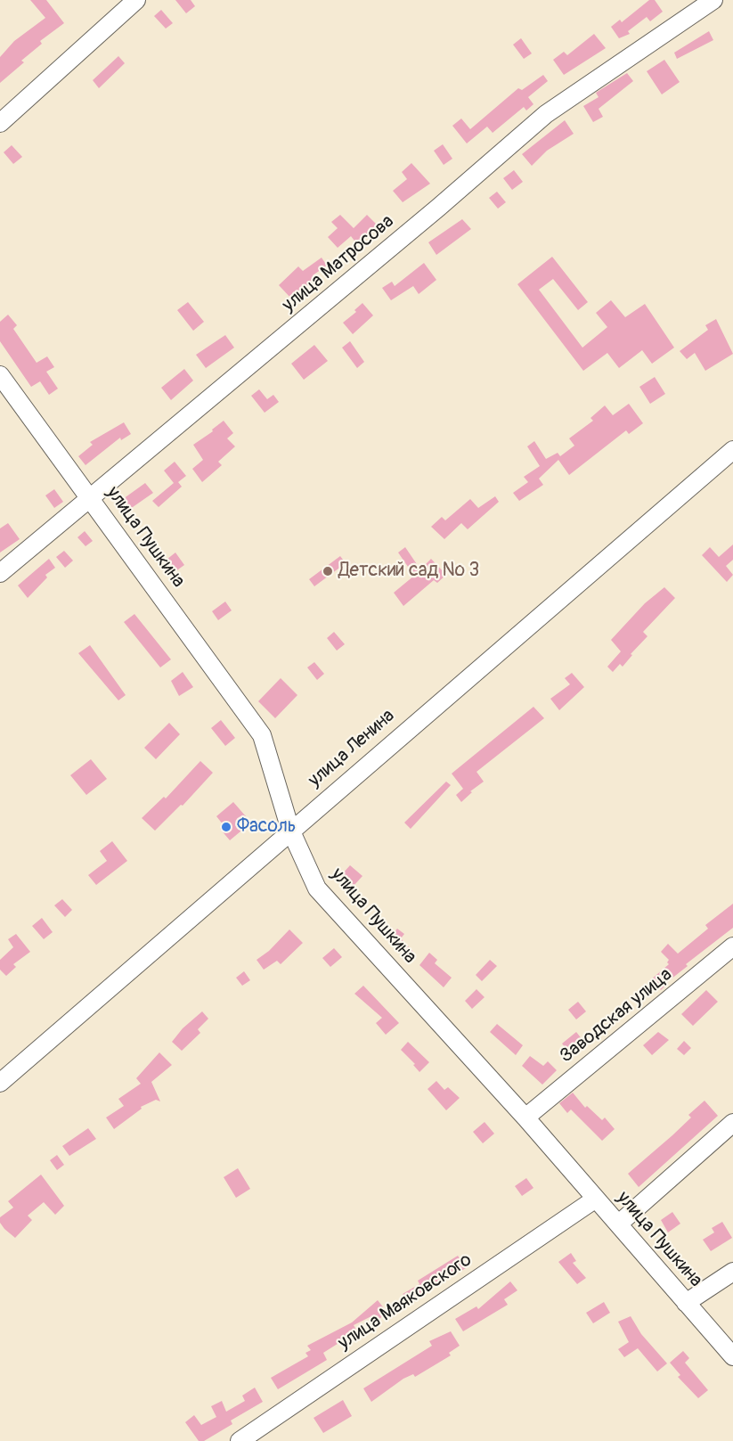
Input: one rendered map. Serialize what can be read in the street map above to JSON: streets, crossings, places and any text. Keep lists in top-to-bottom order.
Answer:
{
  "streets": {
    "street": [
      "улица Матросова",
      "улица Пушкина",
      "улица Ленина",
      "Заводская улица",
      "улица Маяковского"
    ]
  },
  "crossings": [
    ["улица Матросова", "улица Пушкина"],
    ["улица Пушкина", "улица Ленина"],
    ["улица Пушкина", "Заводская улица"],
    ["улица Пушкина", "улица Маяковского"]
  ],
  "places": ["Детский сад № 3", "Фасоль"]
}
